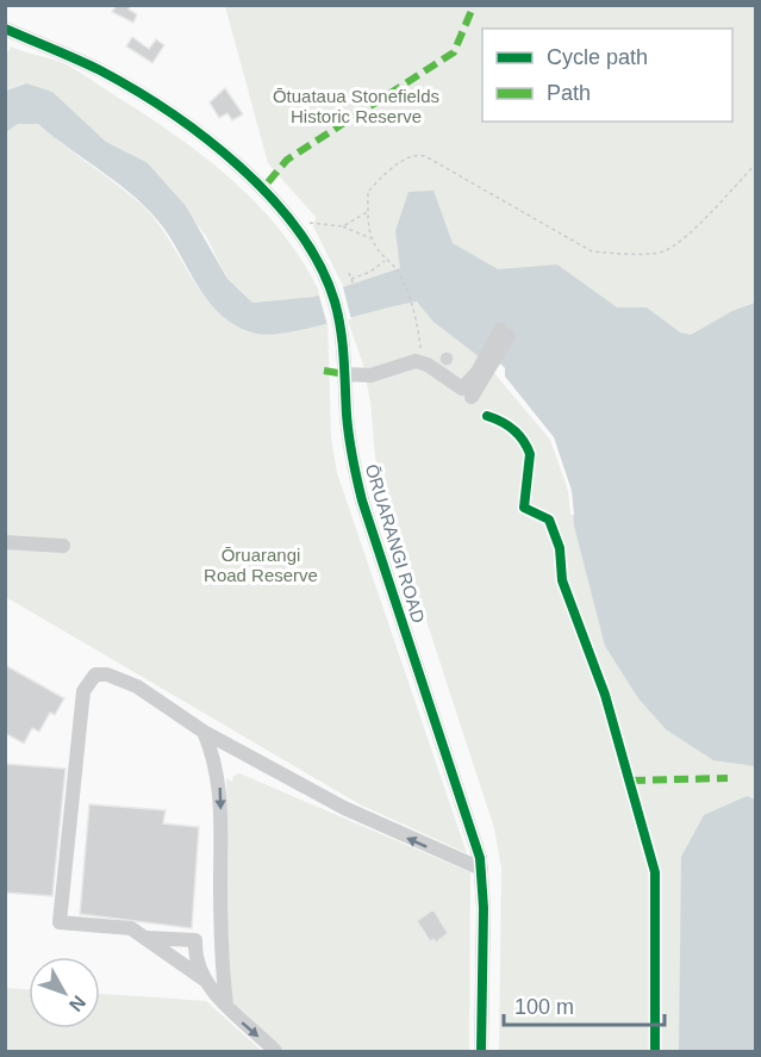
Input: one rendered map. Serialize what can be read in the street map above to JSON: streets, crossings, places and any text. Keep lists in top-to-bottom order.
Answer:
{
  "streets": {
    "street": ["ŌRUARANGI ROAD"]
  },
  "parks": ["Ōtuataua Stonefields Historic Reserve", "Ōruarangi Road Reserve"],
  "legend": ["Cycle path", "Path"],
  "scale_bar": "100 m",
  "north": "bottom right"
}
